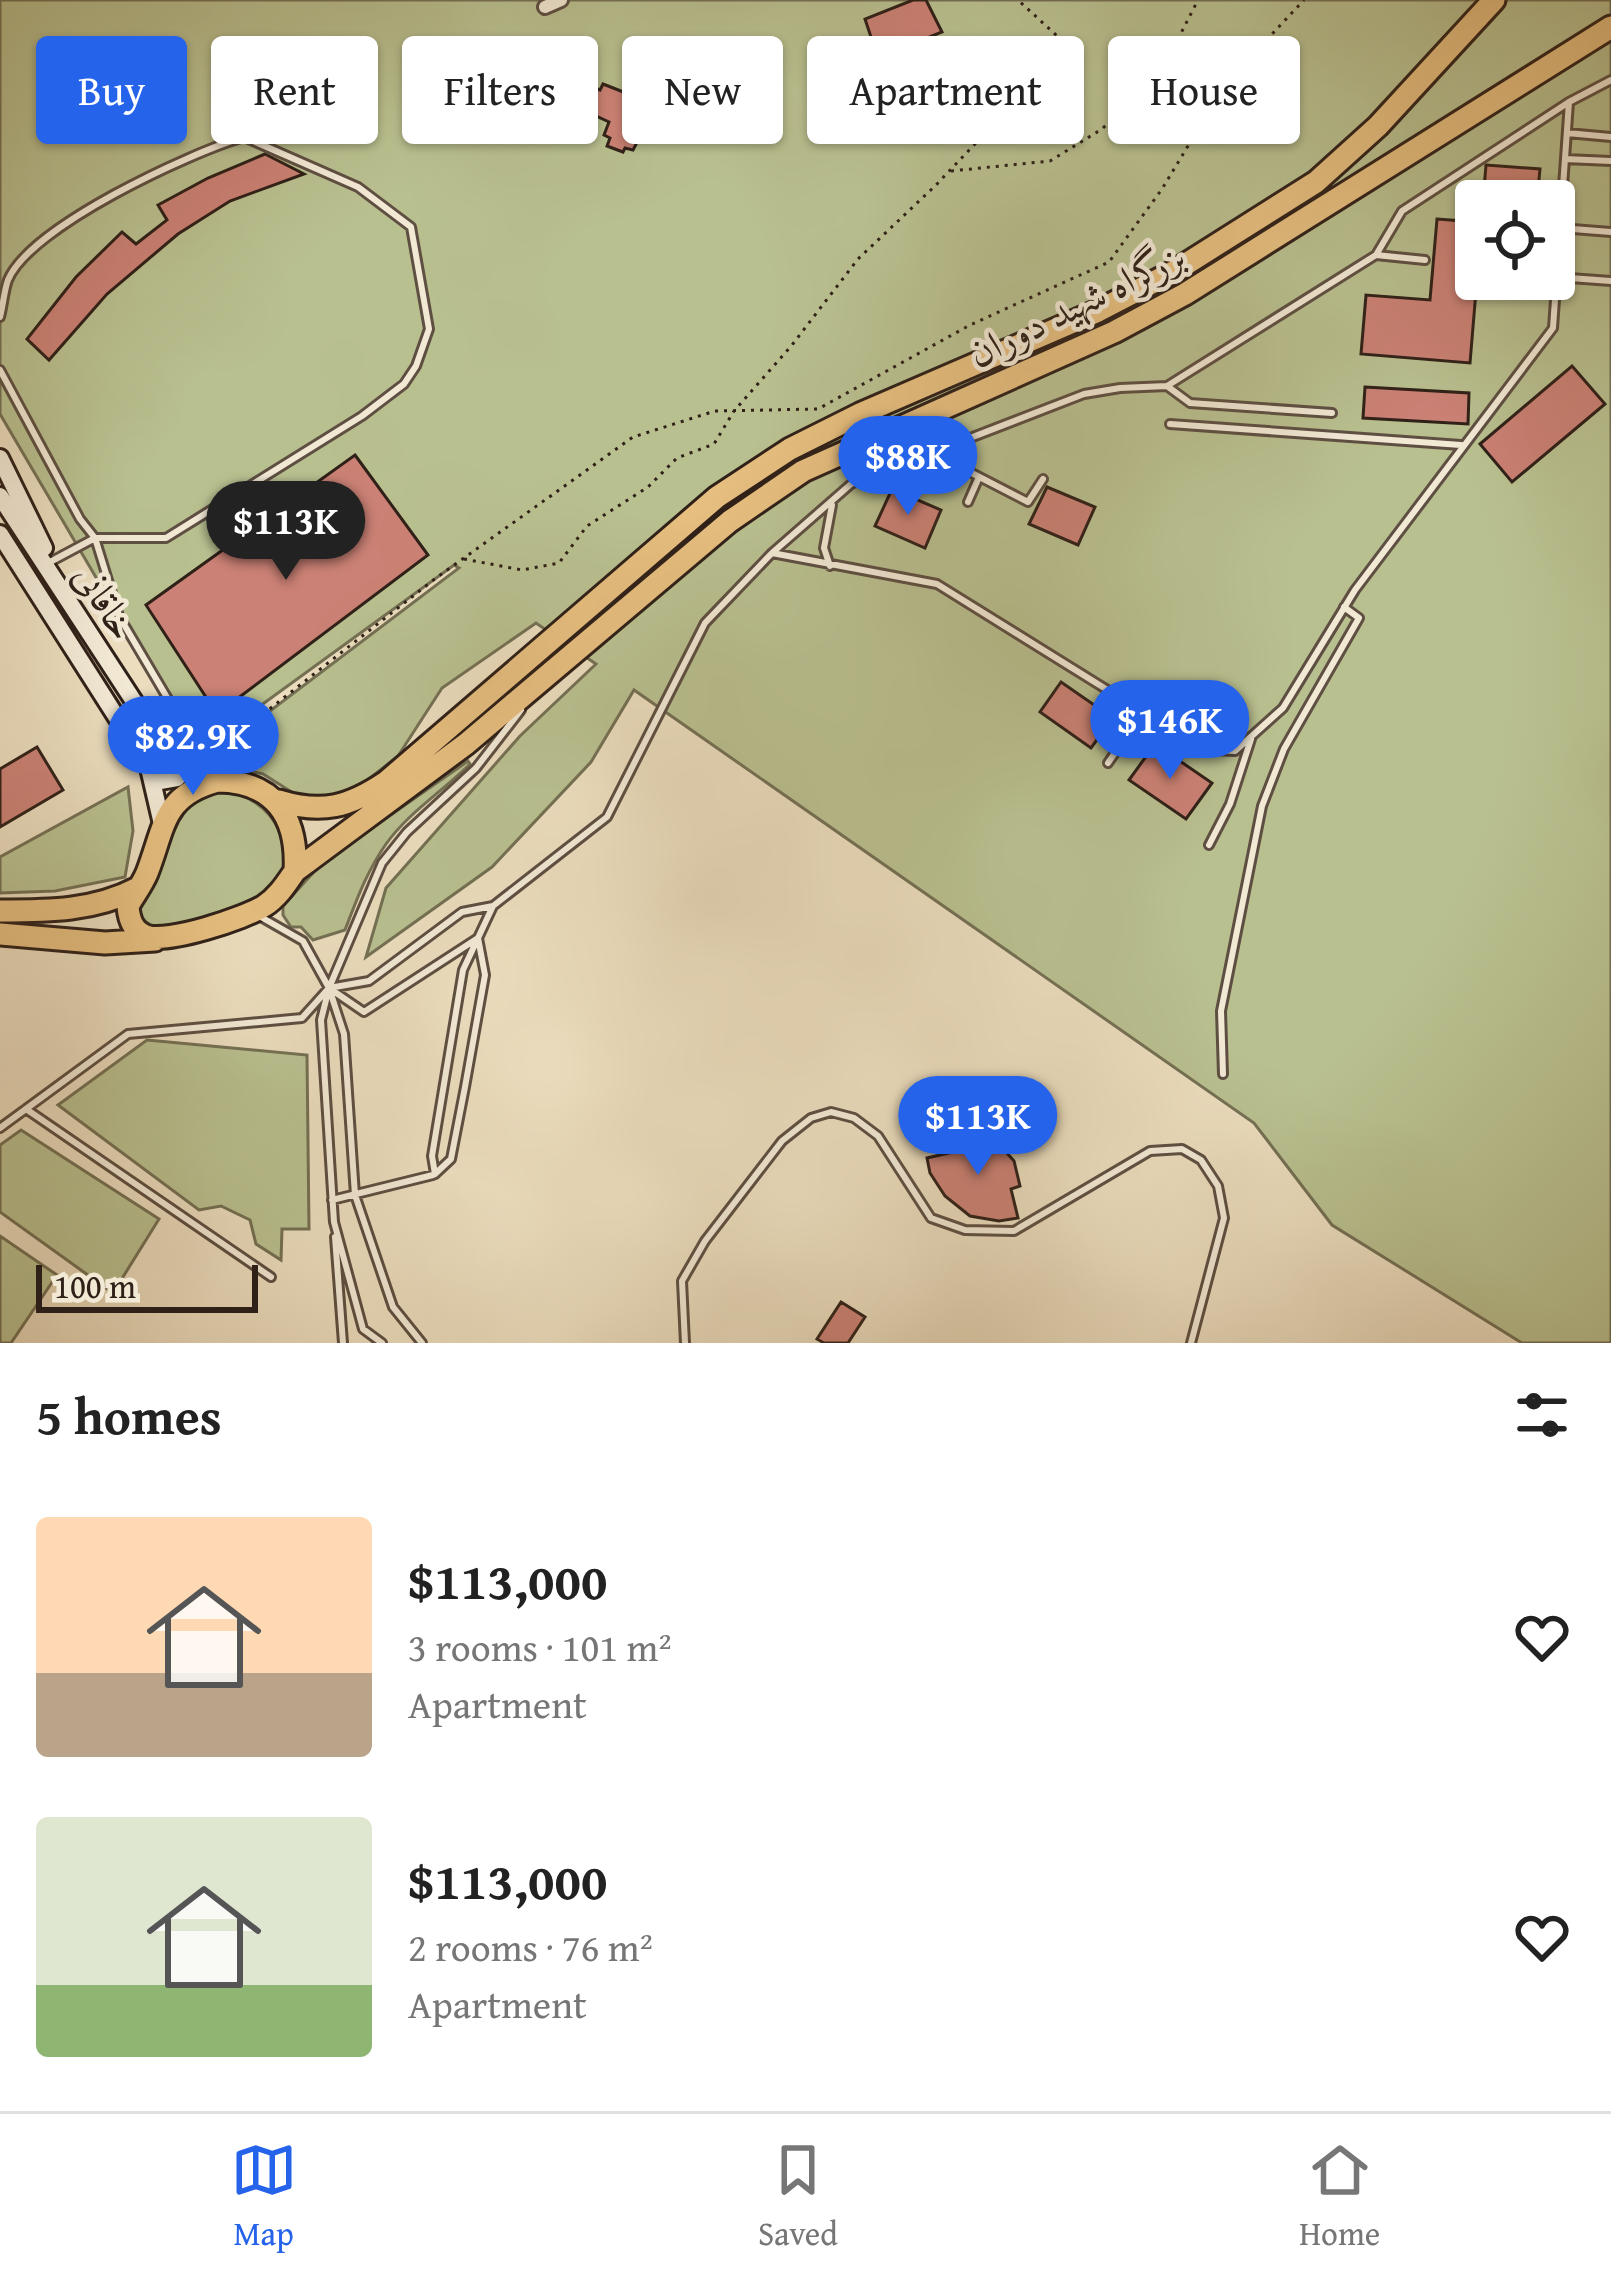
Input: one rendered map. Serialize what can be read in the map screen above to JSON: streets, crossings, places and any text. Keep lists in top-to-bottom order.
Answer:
{
  "streets": {
    "highway": ["بزرگراه شهید دوران"],
    "main road": ["خاقانی"]
  },
  "crossings": [
    ["بزرگراه شهید دوران", "خاقانی"]
  ],
  "scale_bar": "100 m",
  "page": {
    "chip": [
      "Buy",
      "Rent",
      "Filters",
      "New",
      "Apartment",
      "House"
    ],
    "price": [
      "$88K",
      "$113K",
      "$146K",
      "$82.9K",
      "$113K"
    ],
    "scale": "100 m",
    "heading": "5 homes",
    "list": [
      {
        "name": "$113,000",
        "note": "3 rooms · 101 m² · Apartment"
      },
      {
        "name": "$113,000",
        "note": "2 rooms · 76 m² · Apartment"
      }
    ],
    "tabs": ["Map", "Saved", "Home"]
  }
}
